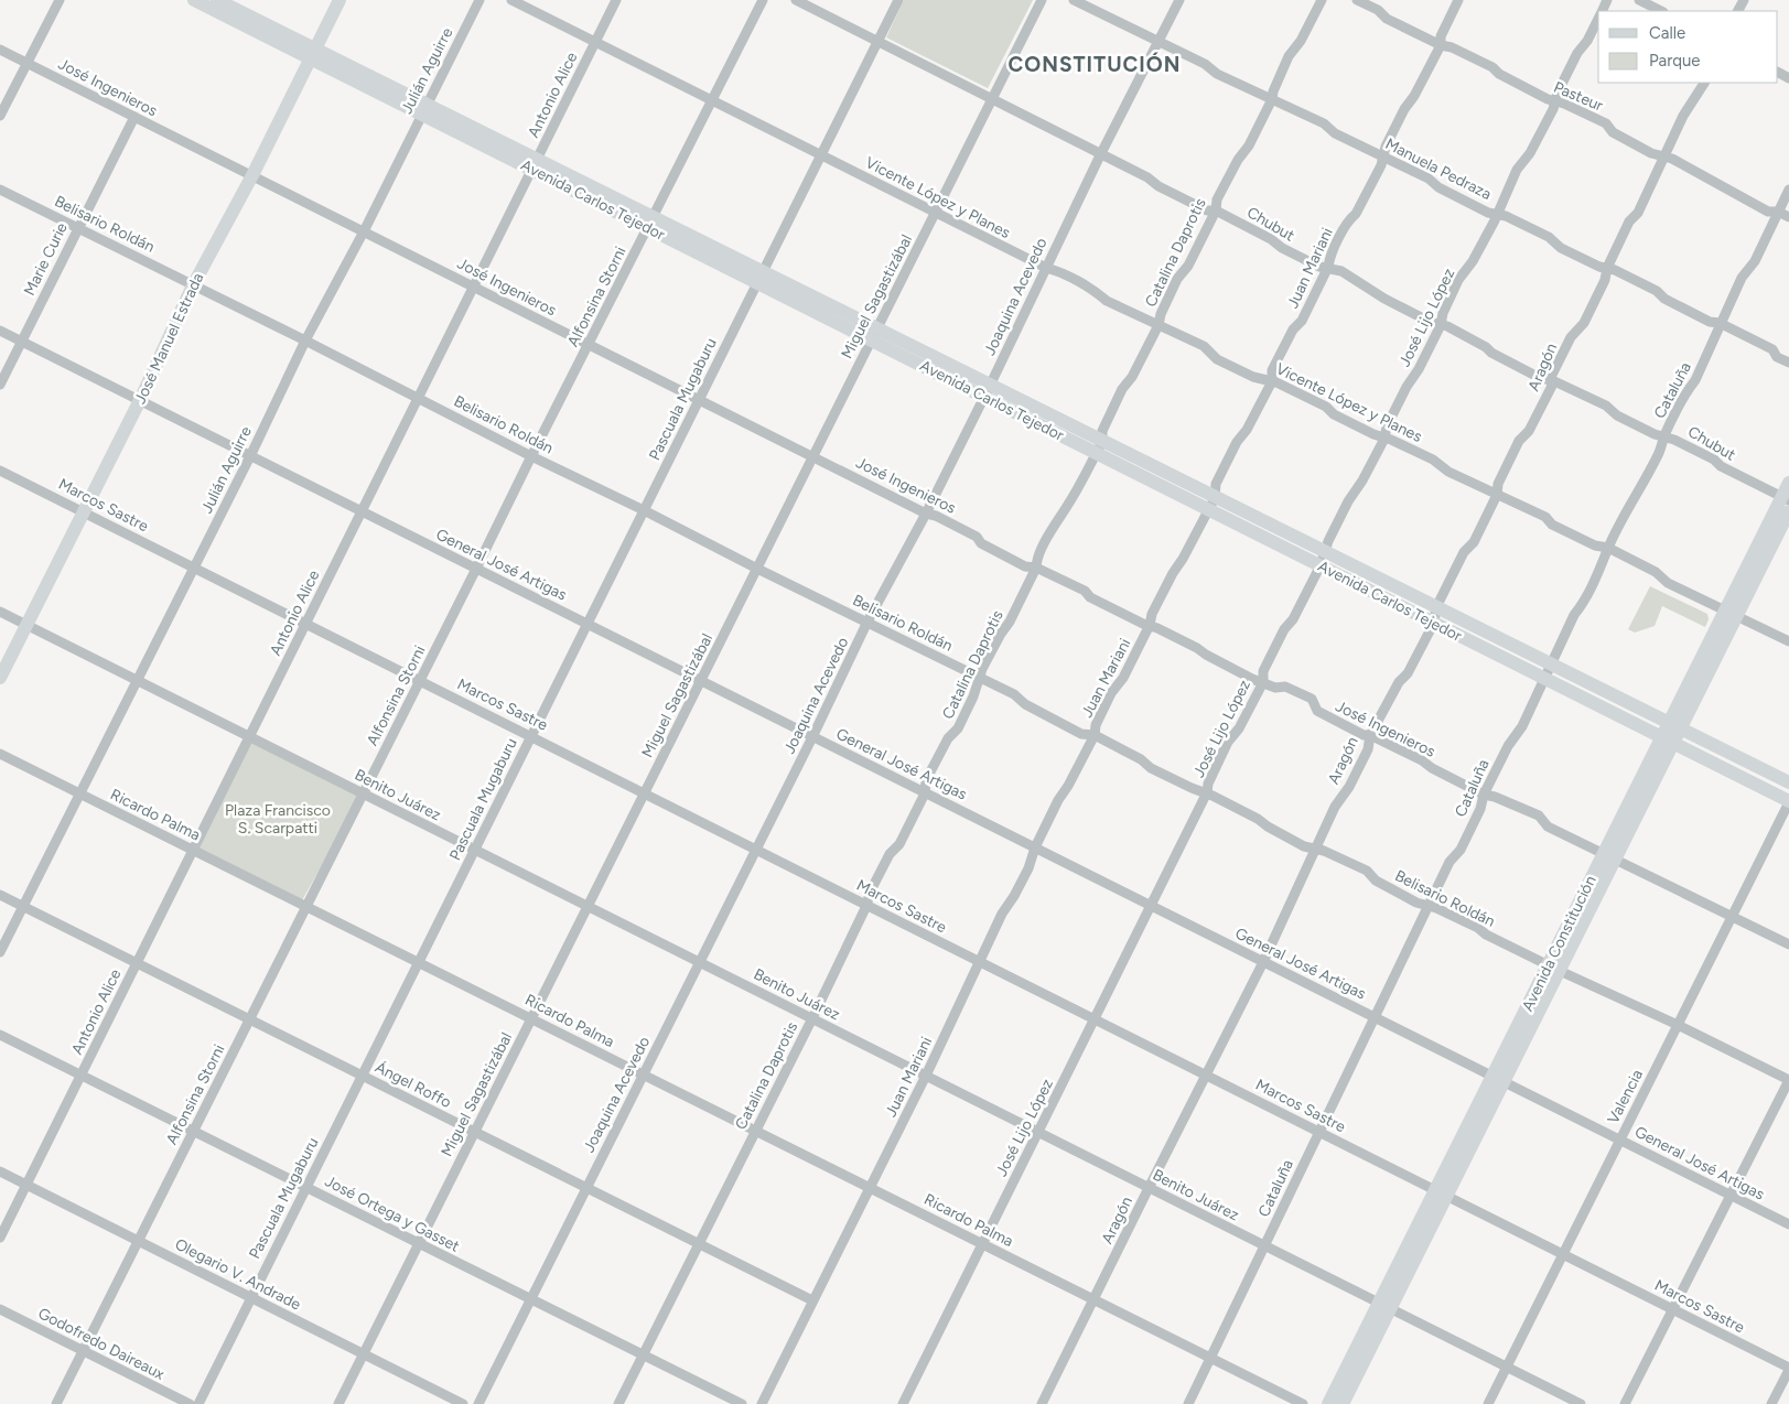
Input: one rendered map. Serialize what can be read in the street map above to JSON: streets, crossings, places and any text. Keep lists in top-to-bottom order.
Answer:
{
  "streets": {
    "main road": ["Avenida Carlos Tejedor", "José Manuel Estrada", "Avenida Constitución"],
    "street": [
      "Julián Aguirre",
      "José Ingenieros",
      "Antonio Alice",
      "Pasteur",
      "Manuela Pedraza",
      "Vicente López y Planes",
      "Belisario Roldán",
      "Chubut",
      "Catalina Daprotis",
      "Marie Curie",
      "Juan Mariani",
      "Alfonsina Storni",
      "Miguel Sagastizábal",
      "Joaquina Acevedo",
      "José Lijo López",
      "Aragón",
      "Cataluña",
      "Pascuala Mugaburu",
      "Marcos Sastre",
      "General José Artigas",
      "Benito Juárez",
      "Ricardo Palma",
      "Ángel Roffo",
      "Valencia",
      "José Ortega y Gasset",
      "Olegario V. Andrade",
      "Godofredo Daireaux"
    ]
  },
  "crossings": [
    ["Julián Aguirre", "José Ingenieros"],
    ["Julián Aguirre", "Avenida Carlos Tejedor"],
    ["Julián Aguirre", "Belisario Roldán"],
    ["Julián Aguirre", "Marcos Sastre"],
    ["Julián Aguirre", "General José Artigas"],
    ["Julián Aguirre", "Benito Juárez"],
    ["Julián Aguirre", "Ricardo Palma"],
    ["Julián Aguirre", "Ángel Roffo"],
    ["José Ingenieros", "Antonio Alice"],
    ["José Ingenieros", "Catalina Daprotis"],
    ["José Ingenieros", "Marie Curie"],
    ["José Ingenieros", "Juan Mariani"],
    ["José Ingenieros", "Alfonsina Storni"],
    ["José Ingenieros", "Miguel Sagastizábal"],
    ["José Ingenieros", "Joaquina Acevedo"],
    ["José Ingenieros", "José Lijo López"],
    ["José Ingenieros", "José Manuel Estrada"],
    ["José Ingenieros", "Aragón"],
    ["José Ingenieros", "Cataluña"],
    ["José Ingenieros", "Pascuala Mugaburu"],
    ["José Ingenieros", "Avenida Constitución"],
    ["José Ingenieros", "Valencia"],
    ["Antonio Alice", "Vicente López y Planes"],
    ["Antonio Alice", "Avenida Carlos Tejedor"],
    ["Antonio Alice", "Belisario Roldán"],
    ["Antonio Alice", "Marcos Sastre"],
    ["Antonio Alice", "General José Artigas"],
    ["Antonio Alice", "Benito Juárez"],
    ["Antonio Alice", "Ricardo Palma"],
    ["Antonio Alice", "Ángel Roffo"],
    ["Antonio Alice", "José Ortega y Gasset"],
    ["Antonio Alice", "Olegario V. Andrade"],
    ["Pasteur", "Juan Mariani"],
    ["Pasteur", "José Lijo López"],
    ["Pasteur", "Aragón"],
    ["Pasteur", "Cataluña"],
    ["Manuela Pedraza", "Catalina Daprotis"],
    ["Manuela Pedraza", "Juan Mariani"],
    ["Manuela Pedraza", "Joaquina Acevedo"],
    ["Manuela Pedraza", "José Lijo López"],
    ["Manuela Pedraza", "Aragón"],
    ["Manuela Pedraza", "Cataluña"],
    ["Vicente López y Planes", "Catalina Daprotis"],
    ["Vicente López y Planes", "Juan Mariani"],
    ["Vicente López y Planes", "Alfonsina Storni"],
    ["Vicente López y Planes", "Miguel Sagastizábal"],
    ["Vicente López y Planes", "Joaquina Acevedo"],
    ["Vicente López y Planes", "José Lijo López"],
    ["Vicente López y Planes", "Aragón"],
    ["Vicente López y Planes", "Cataluña"],
    ["Vicente López y Planes", "Pascuala Mugaburu"],
    ["Vicente López y Planes", "Avenida Constitución"],
    ["Avenida Carlos Tejedor", "Catalina Daprotis"],
    ["Avenida Carlos Tejedor", "Juan Mariani"],
    ["Avenida Carlos Tejedor", "Alfonsina Storni"],
    ["Avenida Carlos Tejedor", "Miguel Sagastizábal"],
    ["Avenida Carlos Tejedor", "Joaquina Acevedo"],
    ["Avenida Carlos Tejedor", "José Lijo López"],
    ["Avenida Carlos Tejedor", "José Manuel Estrada"],
    ["Avenida Carlos Tejedor", "Aragón"],
    ["Avenida Carlos Tejedor", "Cataluña"],
    ["Avenida Carlos Tejedor", "Pascuala Mugaburu"],
    ["Avenida Carlos Tejedor", "Avenida Constitución"],
    ["Avenida Carlos Tejedor", "Valencia"],
    ["Belisario Roldán", "Catalina Daprotis"],
    ["Belisario Roldán", "Marie Curie"],
    ["Belisario Roldán", "Juan Mariani"],
    ["Belisario Roldán", "Alfonsina Storni"],
    ["Belisario Roldán", "Miguel Sagastizábal"],
    ["Belisario Roldán", "Joaquina Acevedo"],
    ["Belisario Roldán", "José Lijo López"],
    ["Belisario Roldán", "José Manuel Estrada"],
    ["Belisario Roldán", "Aragón"],
    ["Belisario Roldán", "Cataluña"],
    ["Belisario Roldán", "Pascuala Mugaburu"],
    ["Belisario Roldán", "Avenida Constitución"],
    ["Belisario Roldán", "Valencia"],
    ["Chubut", "Catalina Daprotis"],
    ["Chubut", "Juan Mariani"],
    ["Chubut", "Miguel Sagastizábal"],
    ["Chubut", "Joaquina Acevedo"],
    ["Chubut", "José Lijo López"],
    ["Chubut", "Aragón"],
    ["Chubut", "Cataluña"],
    ["Chubut", "Pascuala Mugaburu"],
    ["Chubut", "Avenida Constitución"],
    ["Catalina Daprotis", "Marcos Sastre"],
    ["Catalina Daprotis", "General José Artigas"],
    ["Catalina Daprotis", "Benito Juárez"],
    ["Catalina Daprotis", "Ricardo Palma"],
    ["Catalina Daprotis", "Ángel Roffo"],
    ["Catalina Daprotis", "José Ortega y Gasset"],
    ["Marie Curie", "General José Artigas"],
    ["Juan Mariani", "Marcos Sastre"],
    ["Juan Mariani", "General José Artigas"],
    ["Juan Mariani", "Benito Juárez"],
    ["Juan Mariani", "Ricardo Palma"],
    ["Juan Mariani", "Ángel Roffo"],
    ["Alfonsina Storni", "Marcos Sastre"],
    ["Alfonsina Storni", "General José Artigas"],
    ["Alfonsina Storni", "Benito Juárez"],
    ["Alfonsina Storni", "Ricardo Palma"],
    ["Alfonsina Storni", "Ángel Roffo"],
    ["Alfonsina Storni", "José Ortega y Gasset"],
    ["Alfonsina Storni", "Olegario V. Andrade"],
    ["Alfonsina Storni", "Godofredo Daireaux"],
    ["Miguel Sagastizábal", "Marcos Sastre"],
    ["Miguel Sagastizábal", "General José Artigas"],
    ["Miguel Sagastizábal", "Benito Juárez"],
    ["Miguel Sagastizábal", "Ricardo Palma"],
    ["Miguel Sagastizábal", "Ángel Roffo"],
    ["Miguel Sagastizábal", "José Ortega y Gasset"],
    ["Miguel Sagastizábal", "Olegario V. Andrade"],
    ["Joaquina Acevedo", "Marcos Sastre"],
    ["Joaquina Acevedo", "General José Artigas"],
    ["Joaquina Acevedo", "Benito Juárez"],
    ["Joaquina Acevedo", "Ricardo Palma"],
    ["Joaquina Acevedo", "Ángel Roffo"],
    ["Joaquina Acevedo", "José Ortega y Gasset"],
    ["José Lijo López", "Marcos Sastre"],
    ["José Lijo López", "General José Artigas"],
    ["José Lijo López", "Benito Juárez"],
    ["José Lijo López", "Ricardo Palma"],
    ["José Manuel Estrada", "Marcos Sastre"],
    ["José Manuel Estrada", "General José Artigas"],
    ["José Manuel Estrada", "Benito Juárez"],
    ["Aragón", "Marcos Sastre"],
    ["Aragón", "General José Artigas"],
    ["Aragón", "Benito Juárez"],
    ["Aragón", "Ricardo Palma"],
    ["Cataluña", "Marcos Sastre"],
    ["Cataluña", "General José Artigas"],
    ["Cataluña", "Benito Juárez"],
    ["Cataluña", "Ricardo Palma"],
    ["Pascuala Mugaburu", "Marcos Sastre"],
    ["Pascuala Mugaburu", "General José Artigas"],
    ["Pascuala Mugaburu", "Benito Juárez"],
    ["Pascuala Mugaburu", "Ricardo Palma"],
    ["Pascuala Mugaburu", "Ángel Roffo"],
    ["Pascuala Mugaburu", "José Ortega y Gasset"],
    ["Pascuala Mugaburu", "Olegario V. Andrade"],
    ["Marcos Sastre", "Avenida Constitución"],
    ["Marcos Sastre", "Valencia"],
    ["General José Artigas", "Avenida Constitución"],
    ["General José Artigas", "Valencia"],
    ["Benito Juárez", "Avenida Constitución"],
    ["Benito Juárez", "Valencia"]
  ],
  "districts": ["CONSTITUCIÓN"],
  "parks": ["Plaza Francisco S. Scarpatti"],
  "legend": ["Calle", "Parque"]
}
